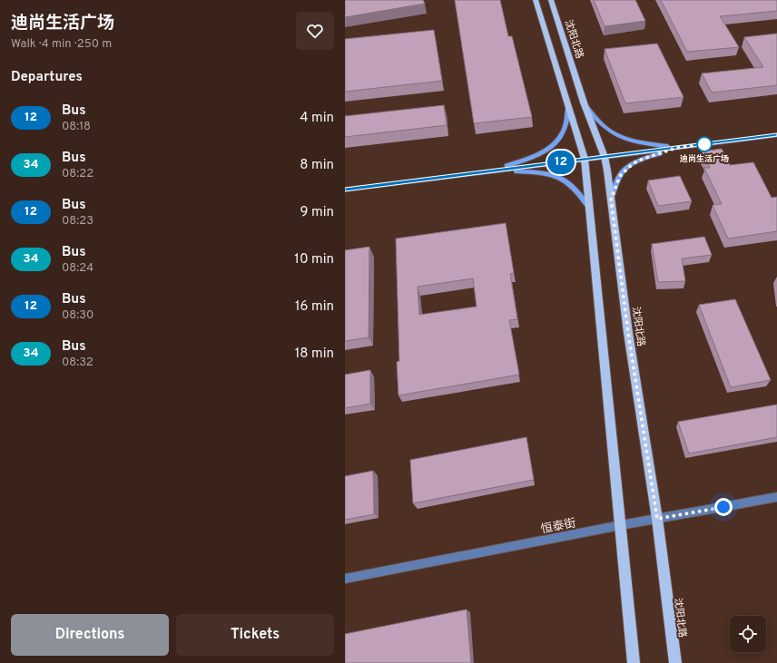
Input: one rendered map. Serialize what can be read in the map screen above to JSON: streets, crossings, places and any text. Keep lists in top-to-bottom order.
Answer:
{
  "streets": {
    "main road": ["沈阳北路"],
    "street": ["恒泰街"]
  },
  "crossings": [
    ["沈阳北路", "恒泰街"]
  ],
  "places": ["迪尚生活广场"],
  "lines": ["bus line 12"],
  "page": {
    "heading": [
      ["迪尚生活广场", "Walk · 4 min · 250 m"],
      "Departures"
    ],
    "on_map": "12",
    "list": [
      {
        "mark": "12",
        "name": "Bus",
        "note": "08:18",
        "value": "4 min"
      },
      {
        "mark": "34",
        "name": "Bus",
        "note": "08:22",
        "value": "8 min"
      },
      {
        "mark": "12",
        "name": "Bus",
        "note": "08:23",
        "value": "9 min"
      },
      {
        "mark": "34",
        "name": "Bus",
        "note": "08:24",
        "value": "10 min"
      },
      {
        "mark": "12",
        "name": "Bus",
        "note": "08:30",
        "value": "16 min"
      },
      {
        "mark": "34",
        "name": "Bus",
        "note": "08:32",
        "value": "18 min"
      }
    ],
    "buttons": ["Directions", "Tickets"]
  }
}
